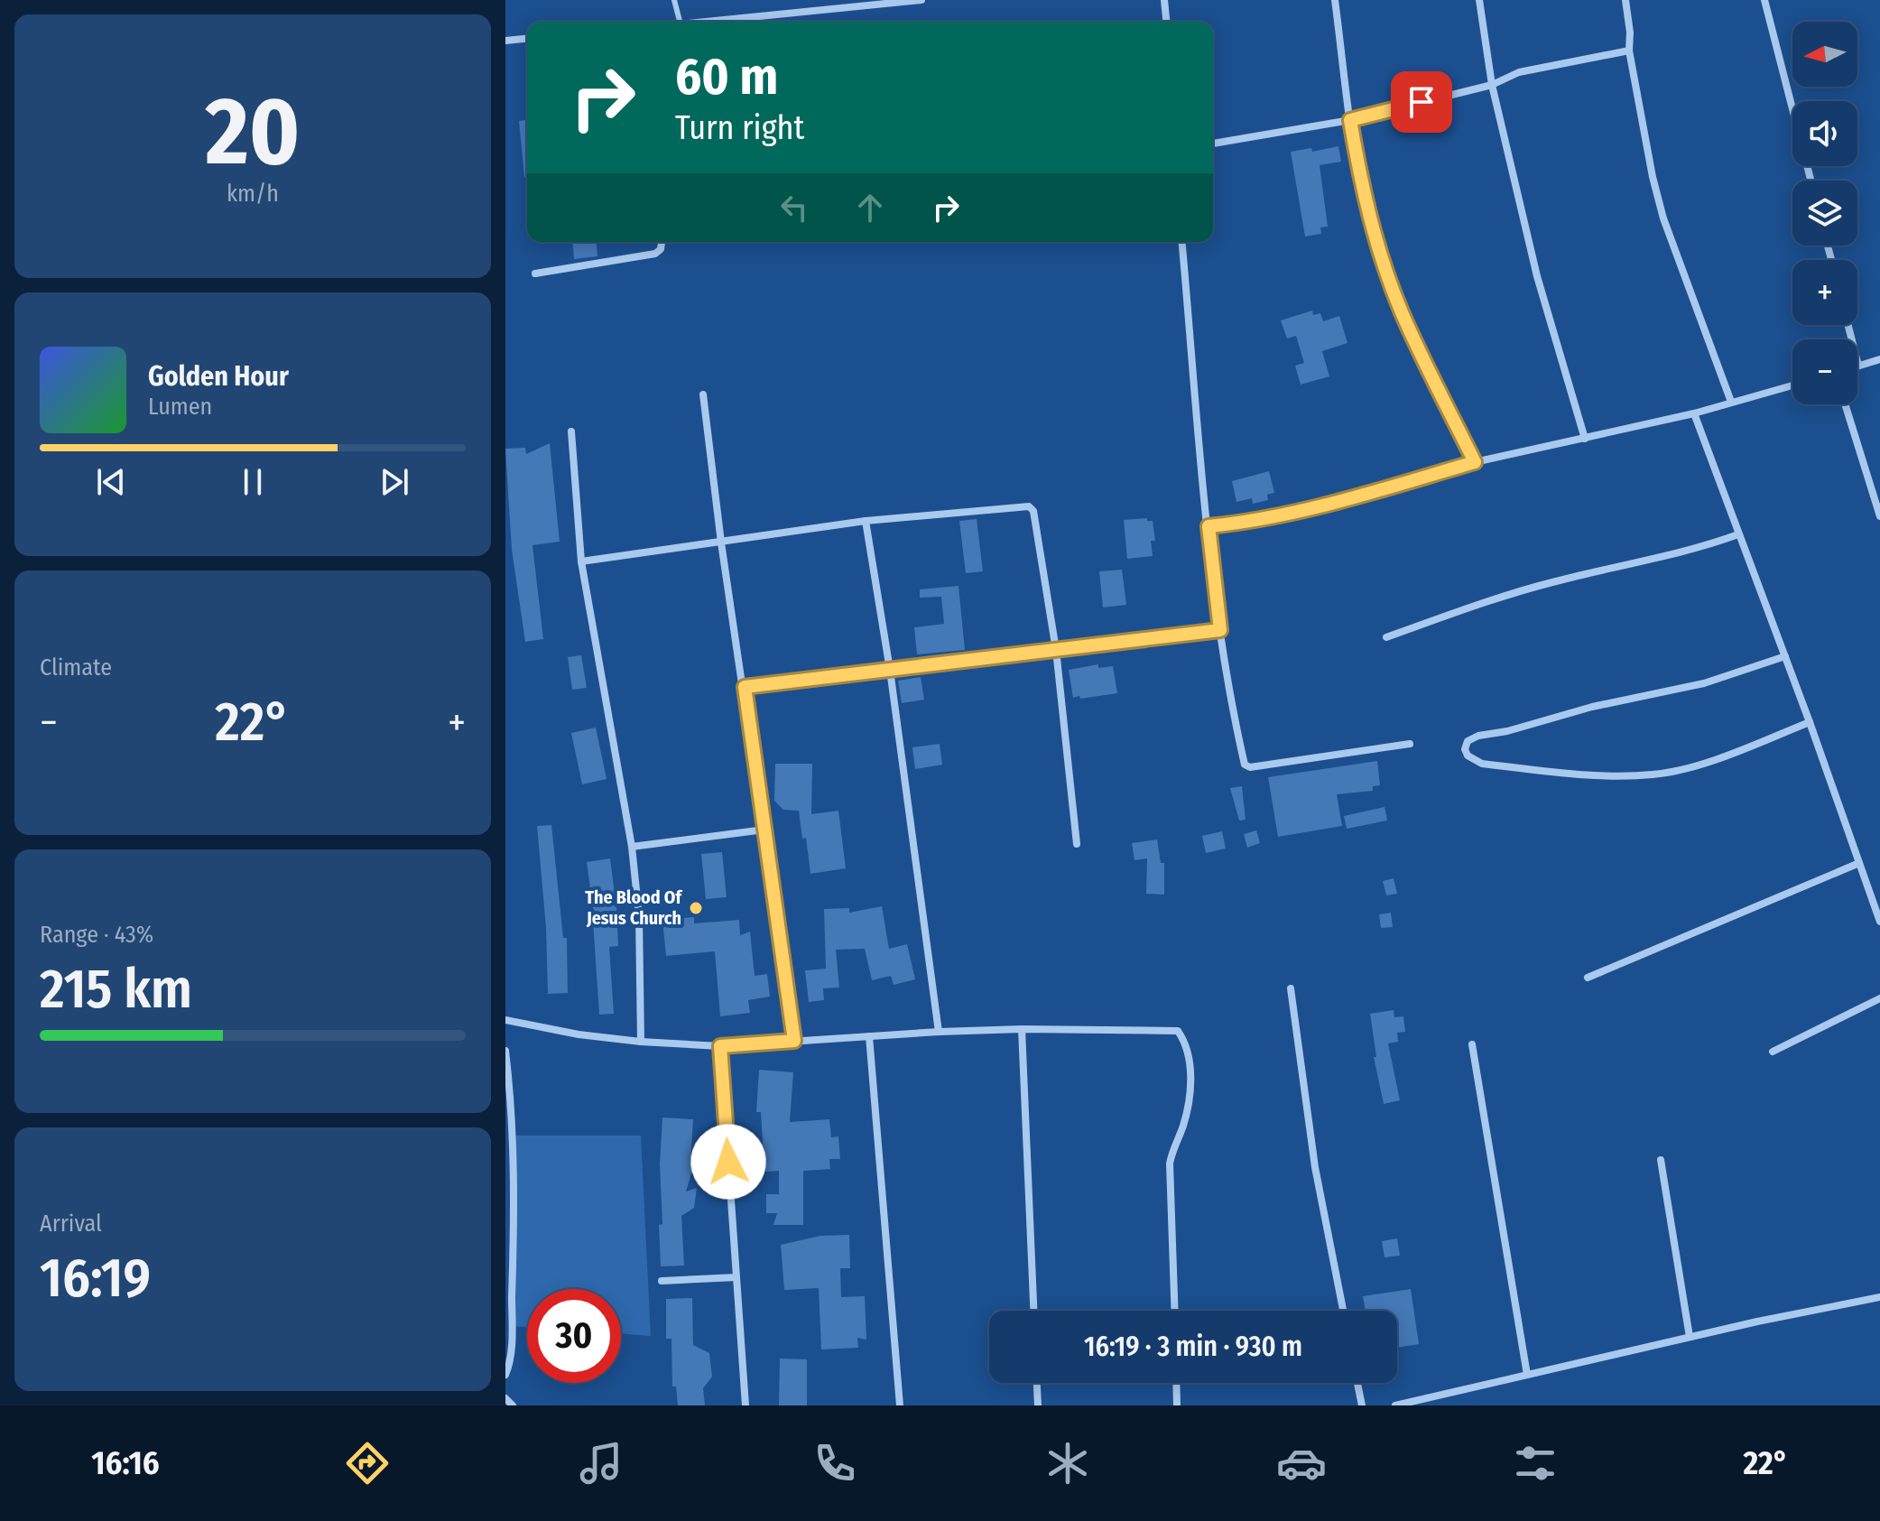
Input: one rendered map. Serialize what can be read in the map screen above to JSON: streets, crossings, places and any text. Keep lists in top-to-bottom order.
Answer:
{
  "places": ["The Blood Of Jesus Church"],
  "north": "left",
  "page": {
    "tile": [
      ["20", "km/h"],
      "Climate",
      ["Range · 43%", "215 km"],
      ["Arrival", "16:19"]
    ],
    "map_buttons": ["+", "−"],
    "turn": ["60 m", "Turn right"],
    "song": ["Golden Hour", "Lumen"],
    "heat": ["−", "22°", "+"],
    "limit": "30",
    "trip": "16:19 · 3 min · 930 m",
    "tabs": ["16:16", "22°"]
  }
}
